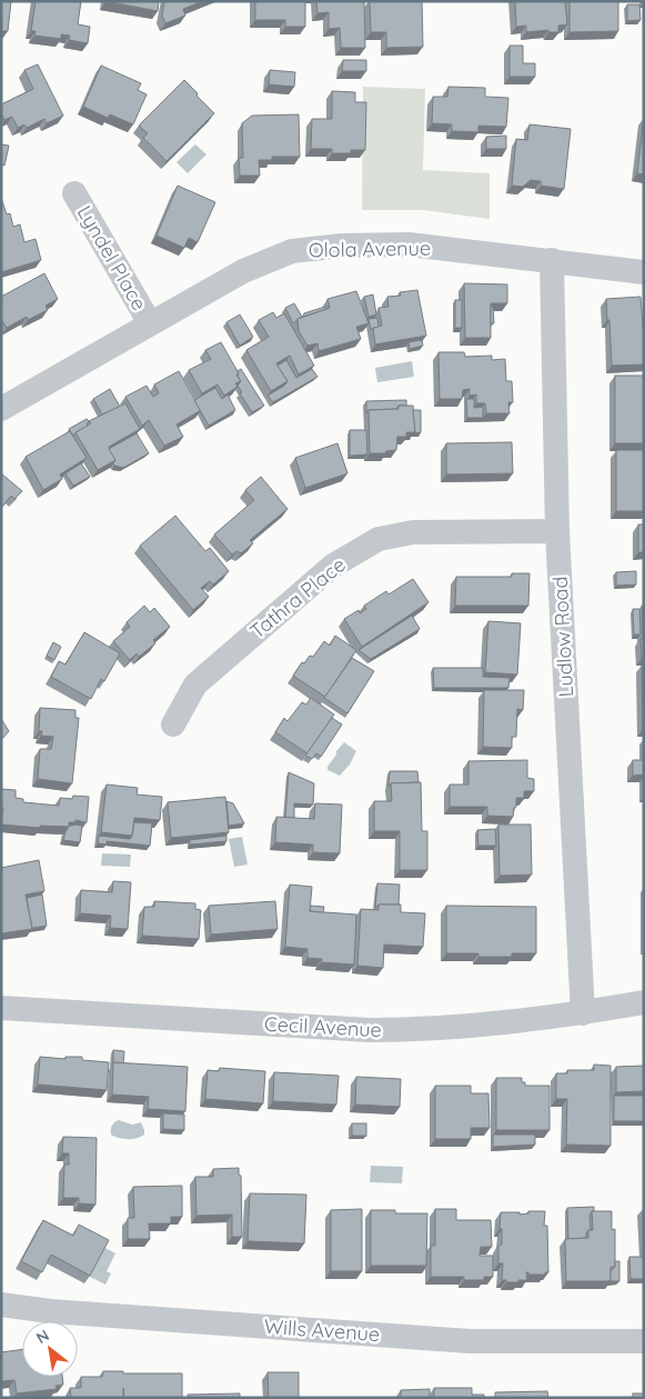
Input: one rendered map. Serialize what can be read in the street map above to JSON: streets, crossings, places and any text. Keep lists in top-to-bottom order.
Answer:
{
  "streets": {
    "street": [
      "Olola Avenue",
      "Lyndel Place",
      "Tathra Place",
      "Ludlow Road",
      "Cecil Avenue",
      "Wills Avenue"
    ]
  },
  "crossings": [
    ["Olola Avenue", "Lyndel Place"],
    ["Olola Avenue", "Ludlow Road"],
    ["Tathra Place", "Ludlow Road"],
    ["Ludlow Road", "Cecil Avenue"]
  ],
  "north": "top left"
}
